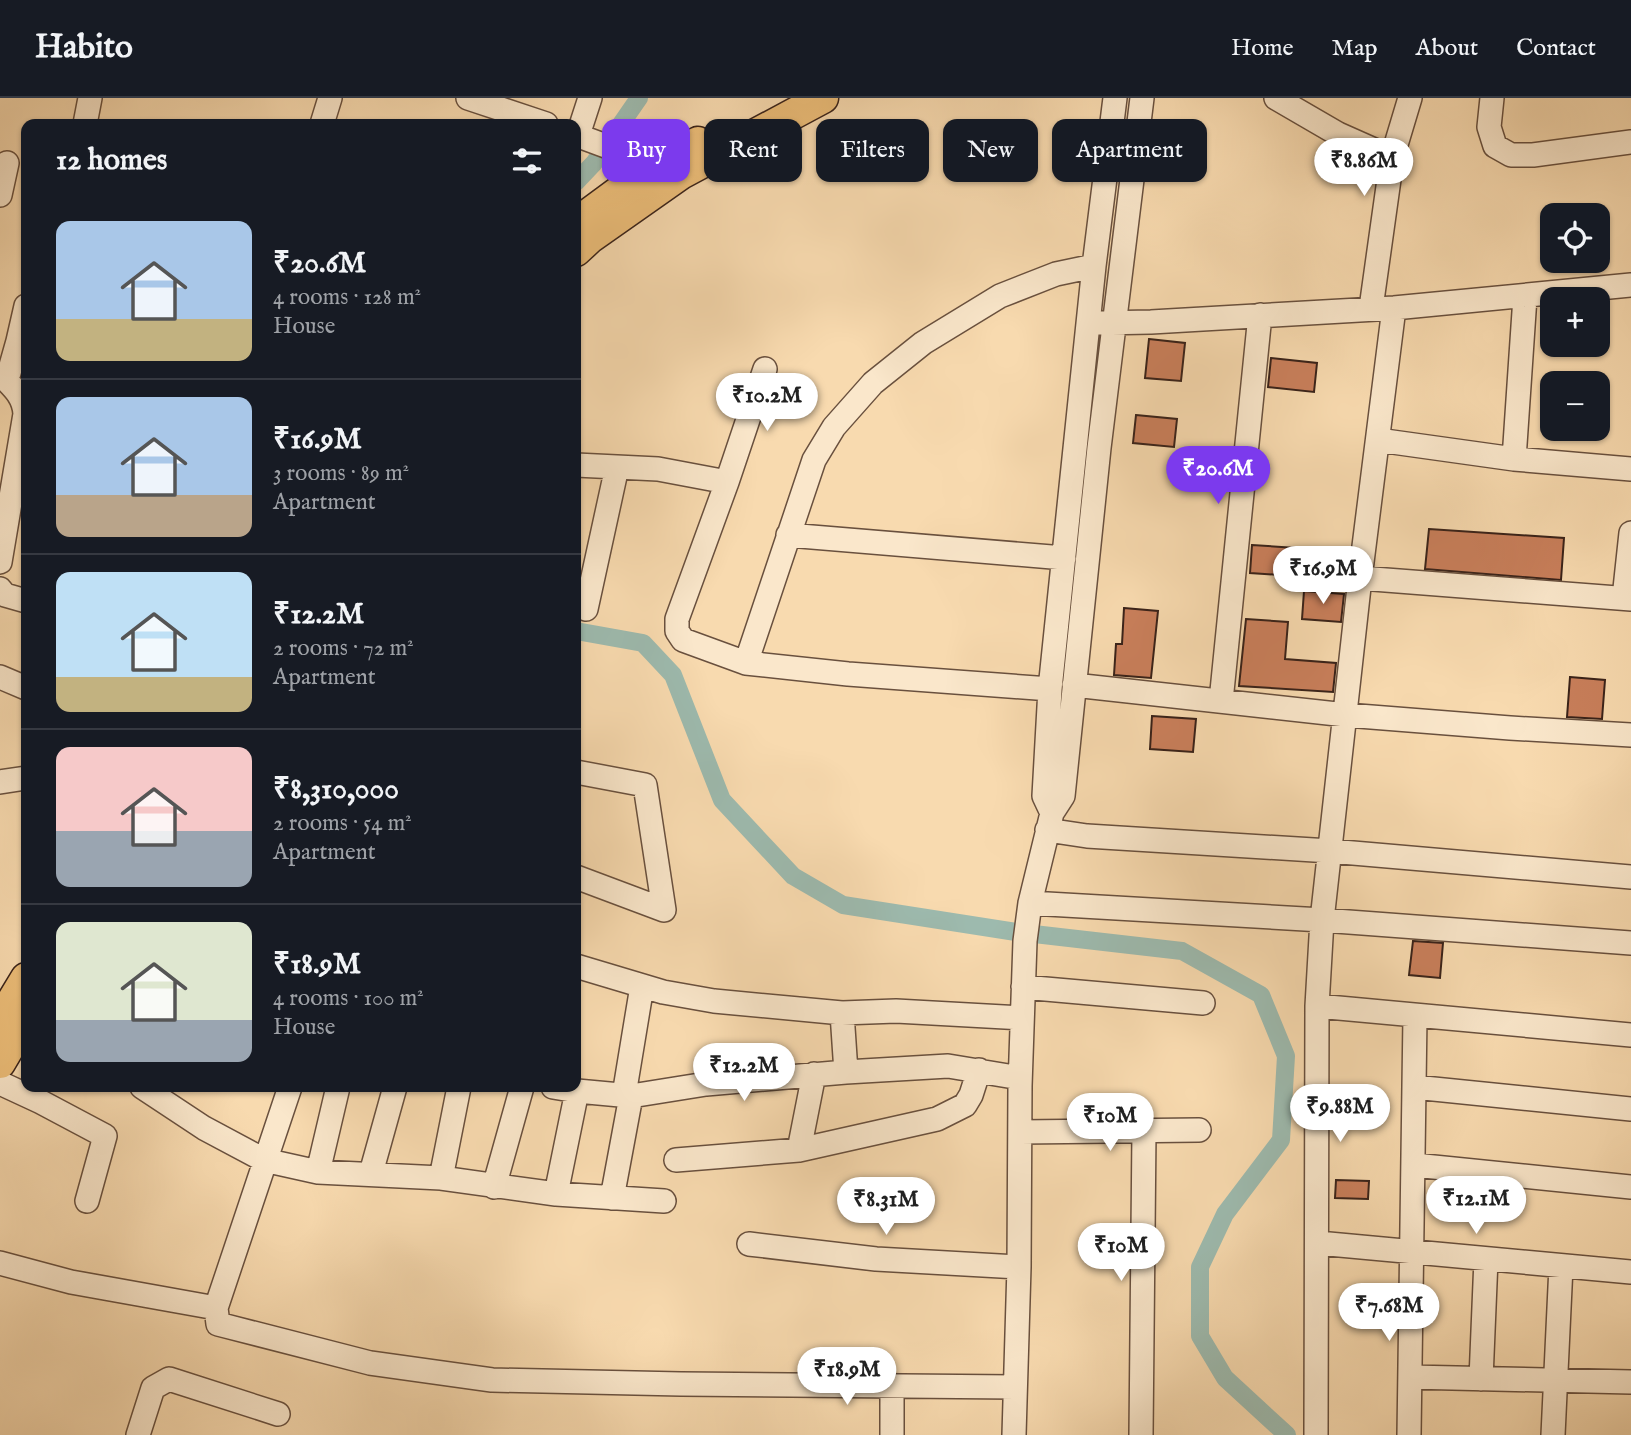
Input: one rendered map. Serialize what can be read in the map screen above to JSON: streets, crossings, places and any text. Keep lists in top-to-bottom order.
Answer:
{
  "page": {
    "header": "Habito",
    "nav": [
      "Home",
      "Map",
      "About",
      "Contact"
    ],
    "chip": [
      "Buy",
      "Rent",
      "Filters",
      "New",
      "Apartment"
    ],
    "heading": "12 homes",
    "price": [
      "₹8.86M",
      "₹10.2M",
      "₹20.6M",
      "₹16.9M",
      "₹12.2M",
      "₹9.88M",
      "₹10M",
      "₹12.1M",
      "₹8.31M",
      "₹10M",
      "₹7.68M",
      "₹18.9M"
    ],
    "map_buttons": ["+", "−"],
    "list": [
      {
        "name": "₹20.6M",
        "note": "4 rooms · 128 m² · House"
      },
      {
        "name": "₹16.9M",
        "note": "3 rooms · 89 m² · Apartment"
      },
      {
        "name": "₹12.2M",
        "note": "2 rooms · 72 m² · Apartment"
      },
      {
        "name": "₹8,310,000",
        "note": "2 rooms · 54 m² · Apartment"
      },
      {
        "name": "₹18.9M",
        "note": "4 rooms · 100 m² · House"
      }
    ]
  }
}
